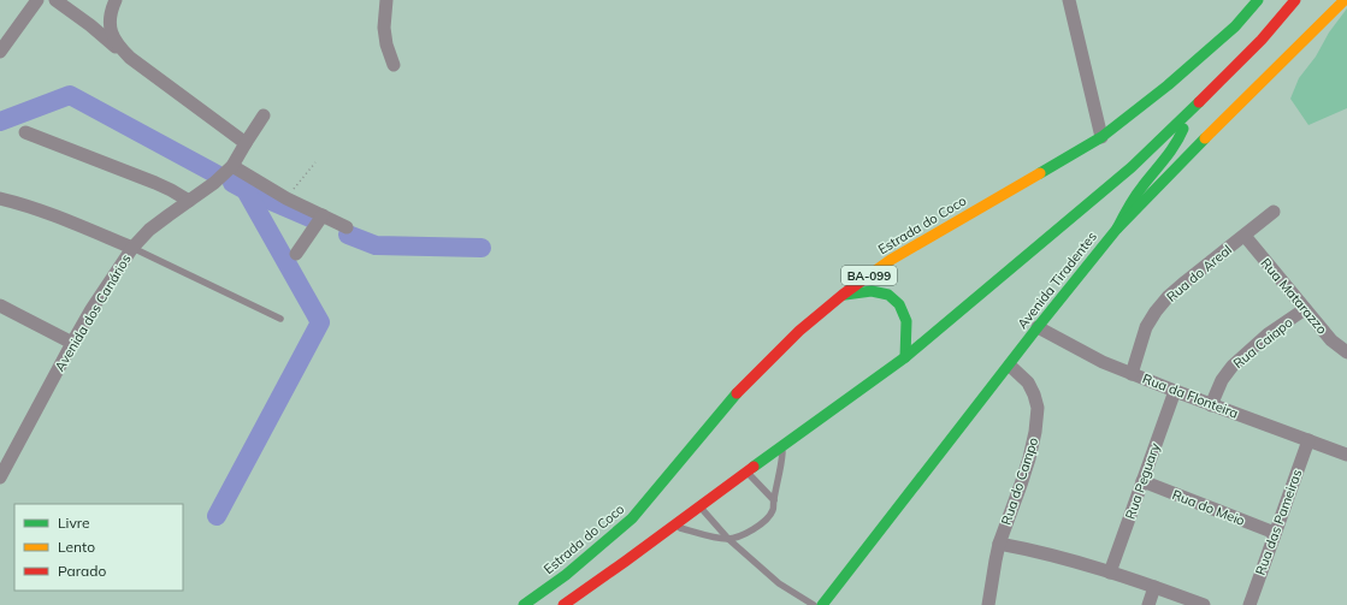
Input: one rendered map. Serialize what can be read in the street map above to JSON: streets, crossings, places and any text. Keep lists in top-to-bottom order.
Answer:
{
  "streets": {
    "main road": ["Estrada do Coco", "BA-099", "Avenida Tiradentes"],
    "street": [
      "Rua do Areal",
      "Rua Matarazzo",
      "Avenida dos Canários",
      "Rua Caiapo",
      "Rua da Flonteira",
      "Rua do Campo",
      "Rua Peguary",
      "Rua do Meio",
      "Rua das Pameiras"
    ]
  },
  "crossings": [
    ["Rua do Areal", "Rua Matarazzo"],
    ["Rua do Areal", "Rua da Flonteira"],
    ["Avenida Tiradentes", "Rua da Flonteira"],
    ["Avenida Tiradentes", "Rua do Campo"],
    ["Rua Matarazzo", "Rua Caiapo"],
    ["Rua Caiapo", "Rua da Flonteira"],
    ["Rua da Flonteira", "Rua Peguary"],
    ["Rua da Flonteira", "Rua das Pameiras"],
    ["Rua Peguary", "Rua do Meio"],
    ["Rua do Meio", "Rua das Pameiras"]
  ],
  "legend": ["Livre", "Lento", "Parado"]
}
